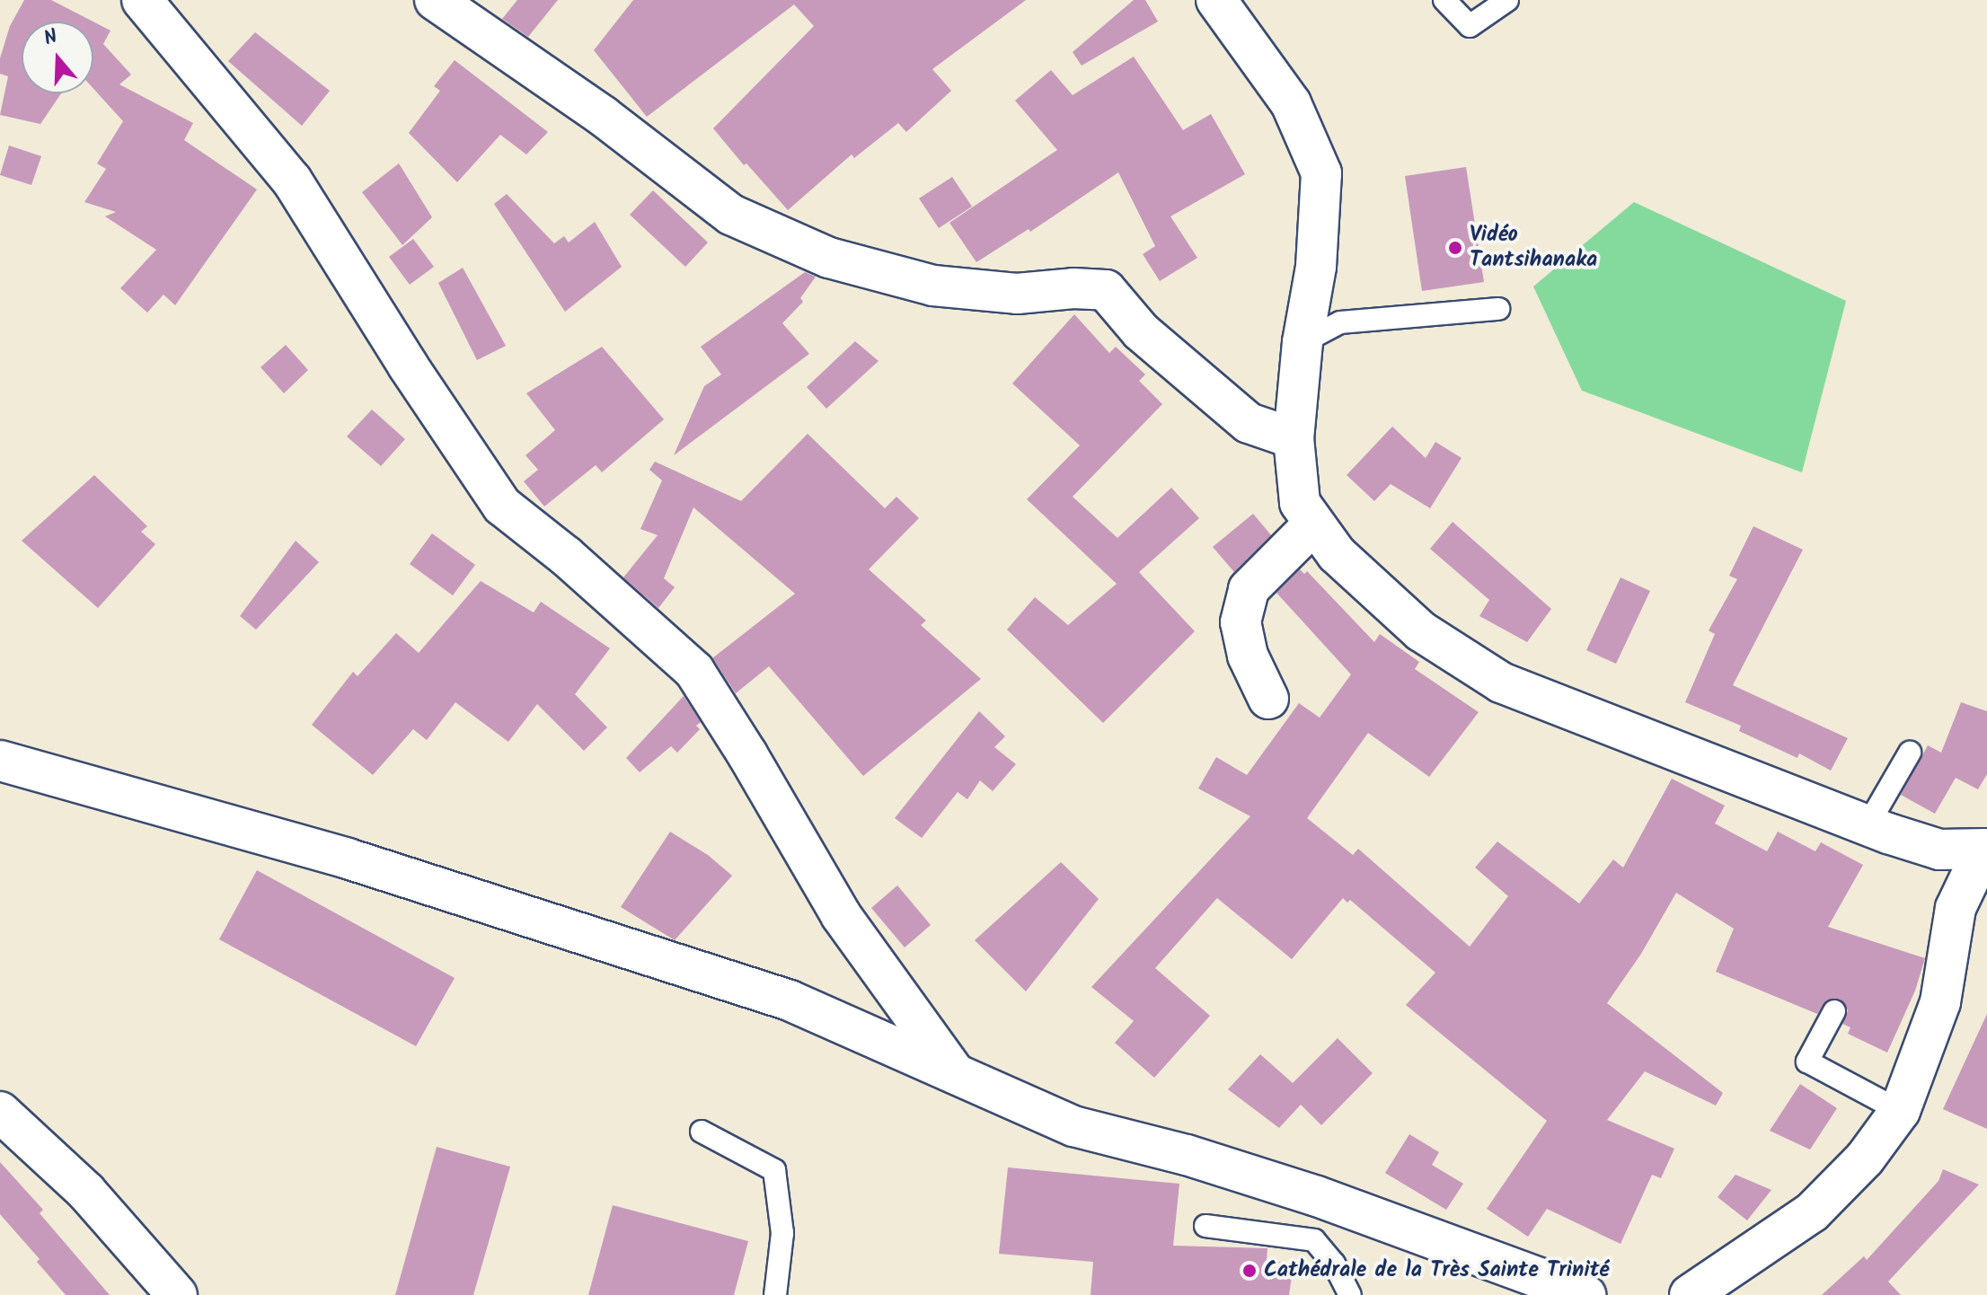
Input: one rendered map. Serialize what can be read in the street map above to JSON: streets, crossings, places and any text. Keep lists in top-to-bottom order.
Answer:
{
  "places": ["Vidéo Tantsihanaka", "Cathédrale de la Très Sainte Trinité"],
  "north": "top"
}
